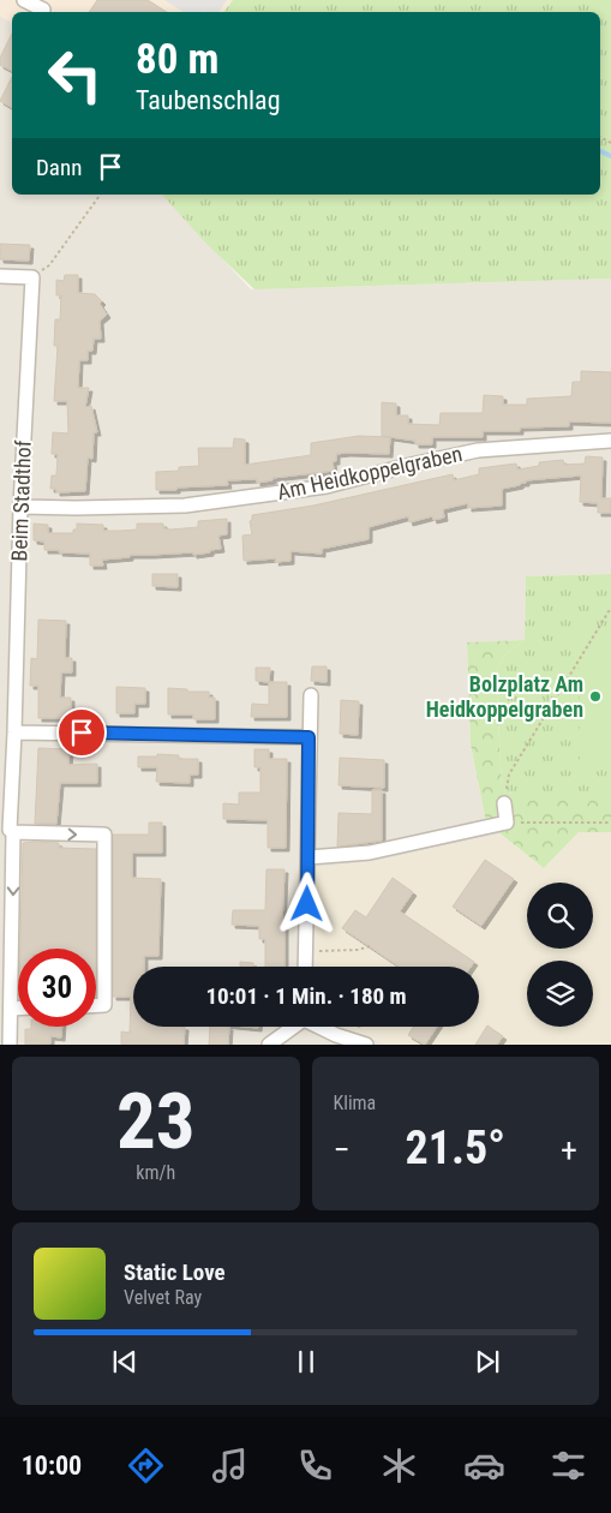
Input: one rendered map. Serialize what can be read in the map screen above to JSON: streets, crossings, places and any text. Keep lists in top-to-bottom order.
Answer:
{
  "streets": {
    "street": ["Am Heidkoppelgraben", "Beim Stadthof"]
  },
  "crossings": [
    ["Am Heidkoppelgraben", "Beim Stadthof"]
  ],
  "places": ["Bolzplatz Am Heidkoppelgraben"],
  "page": {
    "turn": ["80 m", "Taubenschlag"],
    "then": "Dann",
    "limit": "30",
    "trip": "10:01 · 1 Min. · 180 m",
    "tile": [
      ["23", "km/h"],
      "Klima"
    ],
    "heat": ["−", "21.5°", "+"],
    "song": ["Static Love", "Velvet Ray"],
    "tabs": "10:00"
  }
}
